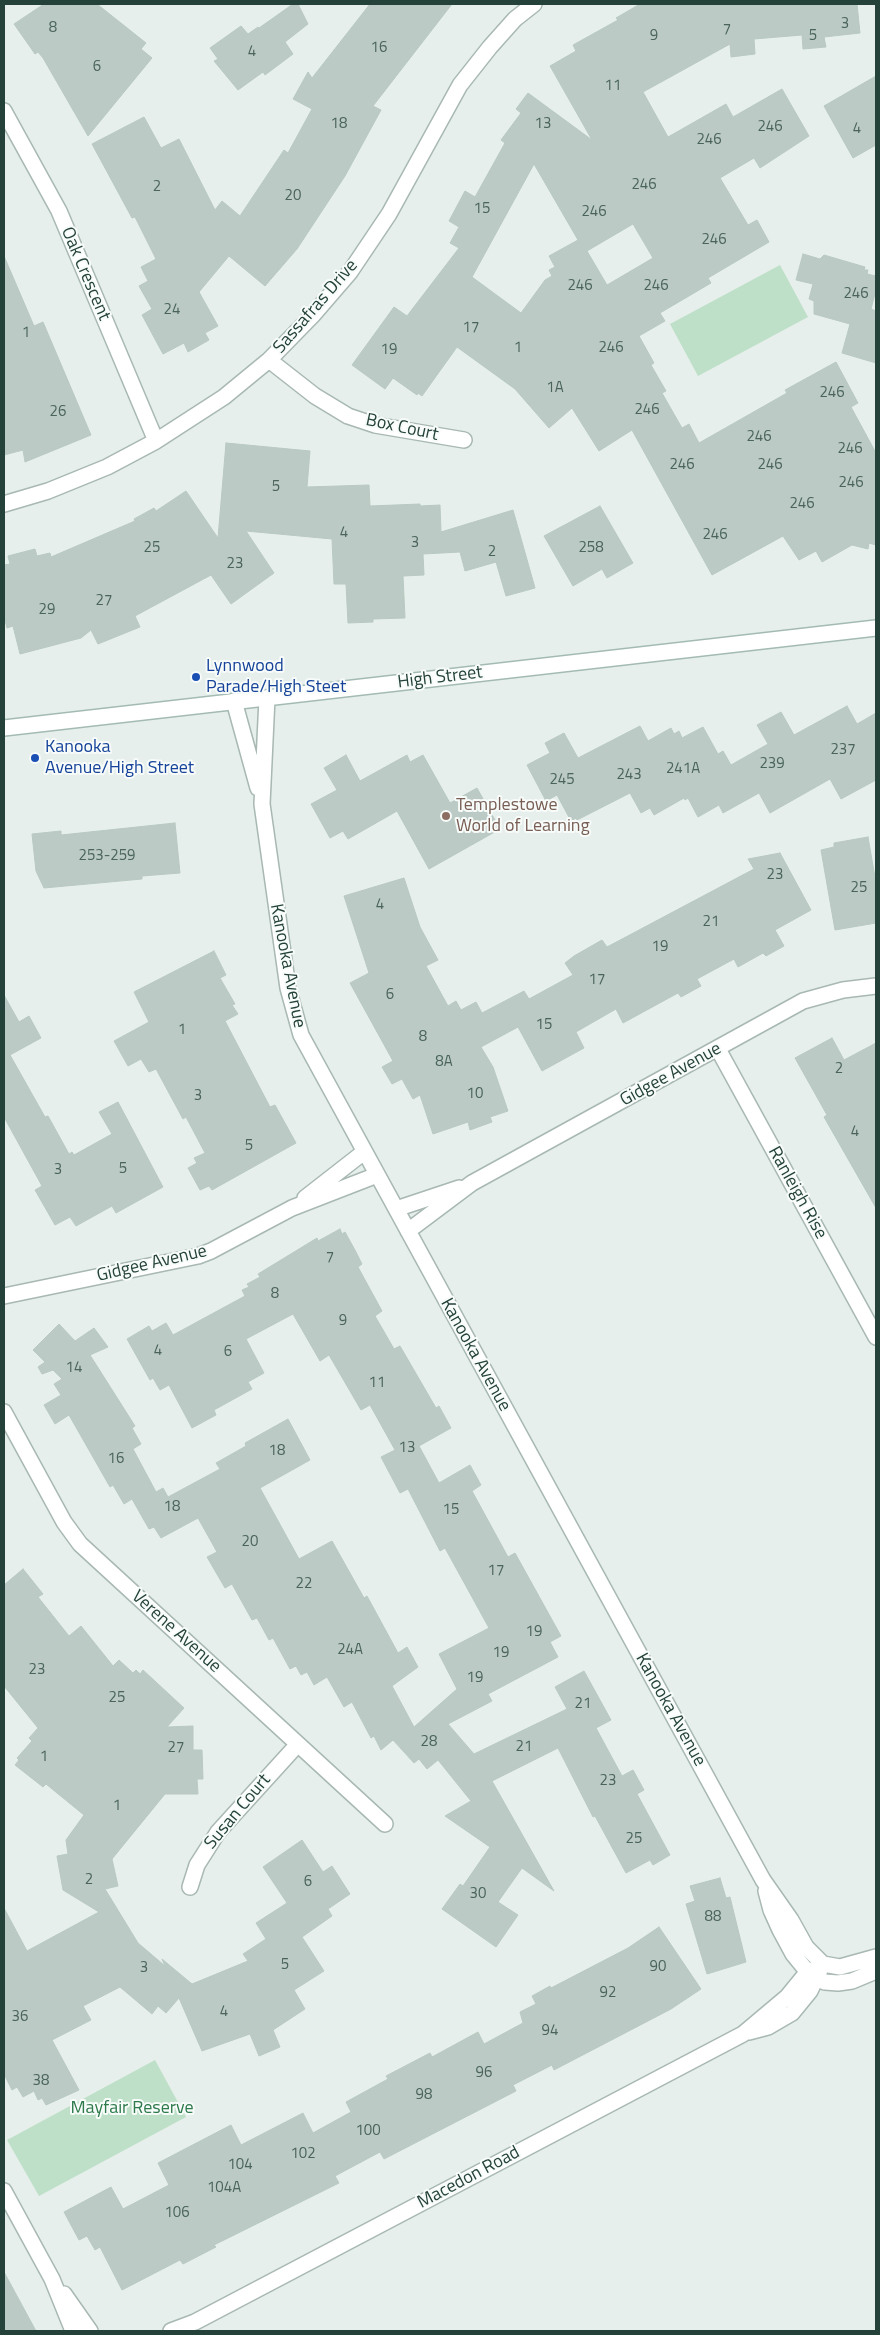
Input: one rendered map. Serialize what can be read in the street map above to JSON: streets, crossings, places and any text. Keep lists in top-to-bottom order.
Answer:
{
  "streets": {
    "street": [
      "Oak Crescent",
      "Sassafras Drive",
      "Box Court",
      "High Street",
      "Kanooka Avenue",
      "Gidgee Avenue",
      "Ranleigh Rise",
      "Verene Avenue",
      "Susan Court",
      "Macedon Road"
    ]
  },
  "crossings": [
    ["Oak Crescent", "Sassafras Drive"],
    ["Sassafras Drive", "Box Court"],
    ["High Street", "Kanooka Avenue"],
    ["Kanooka Avenue", "Gidgee Avenue"],
    ["Kanooka Avenue", "Macedon Road"],
    ["Gidgee Avenue", "Ranleigh Rise"],
    ["Verene Avenue", "Susan Court"]
  ],
  "parks": ["Mayfair Reserve"],
  "places": ["Lynnwood Parade/High Steet", "Kanooka Avenue/High Street", "Templestowe World of Learning"],
  "house_numbers": [
    "3",
    "8",
    "7",
    "9",
    "5",
    "16",
    "4",
    "6",
    "11",
    "18",
    "13",
    "246",
    "4",
    "246",
    "246",
    "2",
    "20",
    "15",
    "246",
    "246",
    "246",
    "246",
    "246",
    "24",
    "17",
    "1",
    "1",
    "246",
    "19",
    "1A",
    "246",
    "246",
    "26",
    "246",
    "246",
    "246",
    "246",
    "246",
    "5",
    "246",
    "4",
    "246",
    "3",
    "25",
    "258",
    "2",
    "23",
    "27",
    "29",
    "237",
    "239",
    "241A",
    "243",
    "245",
    "253-259",
    "23",
    "25",
    "4",
    "21",
    "19",
    "17",
    "6",
    "15",
    "1",
    "8",
    "8A",
    "2",
    "10",
    "3",
    "4",
    "5",
    "5",
    "3",
    "7",
    "8",
    "9",
    "4",
    "6",
    "14",
    "11",
    "13",
    "18",
    "16",
    "18",
    "15",
    "20",
    "17",
    "22",
    "19",
    "24A",
    "19",
    "23",
    "19",
    "25",
    "21",
    "28",
    "21",
    "27",
    "1",
    "23",
    "1",
    "25",
    "2",
    "6",
    "30",
    "88",
    "5",
    "90",
    "3",
    "92",
    "4",
    "36",
    "94",
    "96",
    "38",
    "98",
    "100",
    "102",
    "104",
    "104A",
    "106"
  ]
}
